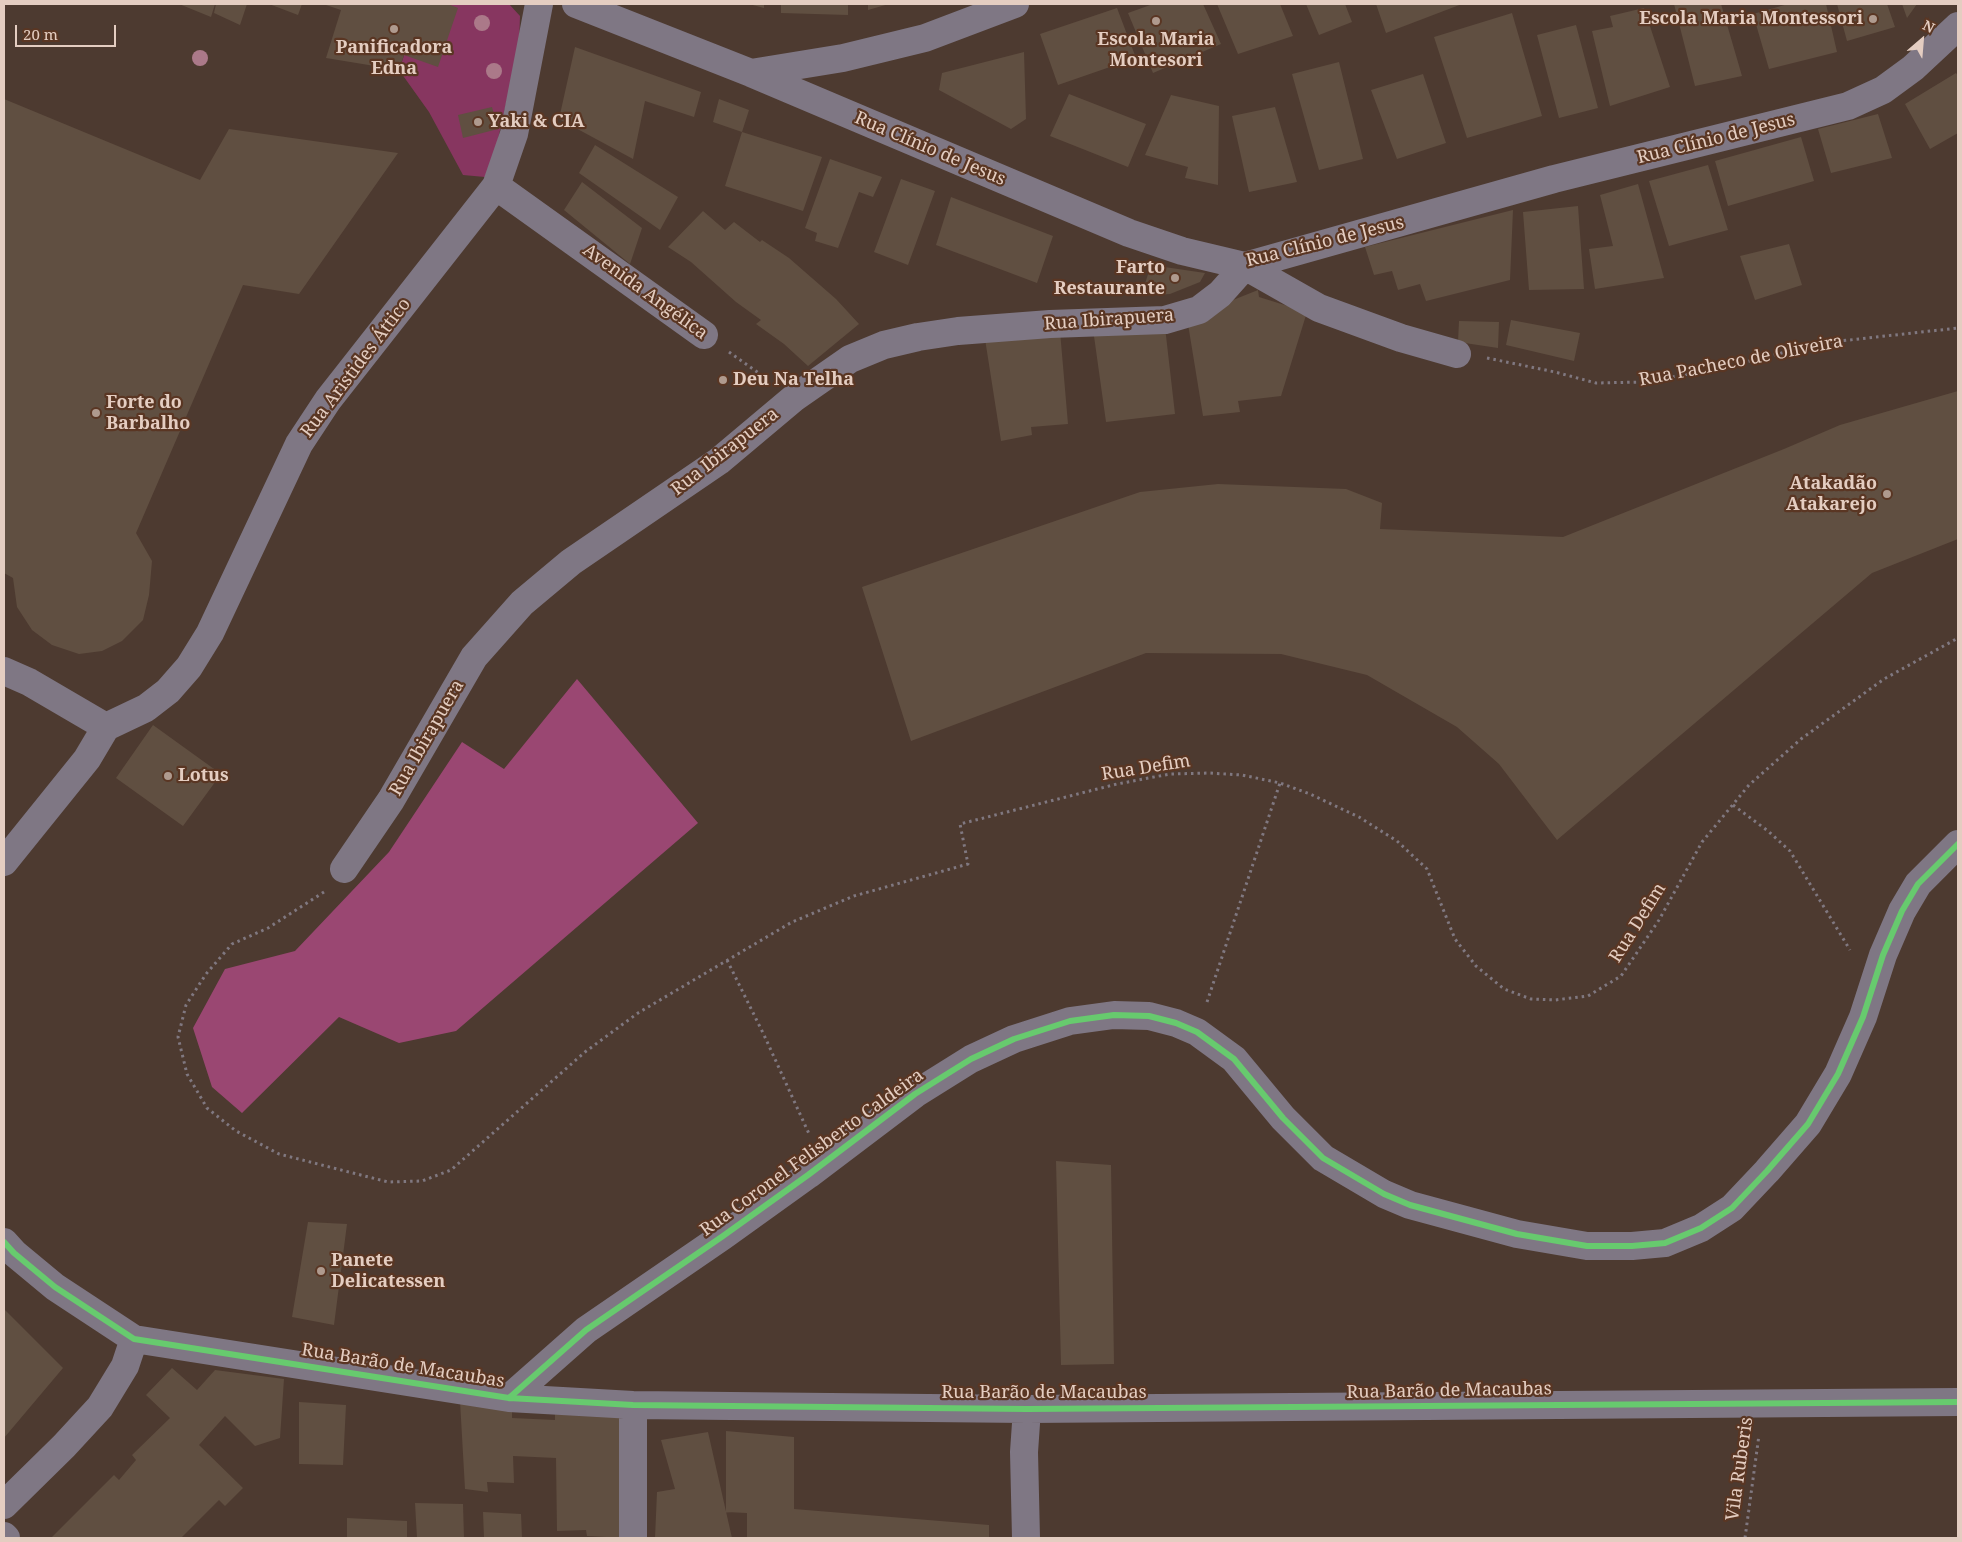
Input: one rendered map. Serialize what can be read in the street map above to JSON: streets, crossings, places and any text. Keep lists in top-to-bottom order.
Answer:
{
  "streets": {
    "street": [
      "Rua Clínio de Jesus",
      "Avenida Angélica",
      "Rua Ibirapuera",
      "Rua Aristides Áttico",
      "Rua Coronel Felisberto Caldeira",
      "Rua Barão de Macaubas"
    ],
    "path": ["Rua Pacheco de Oliveira", "Rua Defim", "Vila Ruberis"]
  },
  "crossings": [
    ["Rua Clínio de Jesus", "Rua Ibirapuera"],
    ["Avenida Angélica", "Rua Ibirapuera"],
    ["Avenida Angélica", "Rua Aristides Áttico"],
    ["Rua Coronel Felisberto Caldeira", "Rua Barão de Macaubas"],
    ["Rua Barão de Macaubas", "Vila Ruberis"]
  ],
  "places": [
    "Escola Maria Montessori",
    "Escola Maria Montesori",
    "Panificadora Edna",
    "Yaki & CIA",
    "Farto Restaurante",
    "Deu Na Telha",
    "Forte do Barbalho",
    "Atakadão Atakarejo",
    "Lotus",
    "Panete Delicatessen"
  ],
  "scale_bar": "20 m",
  "north": "top right"
}
